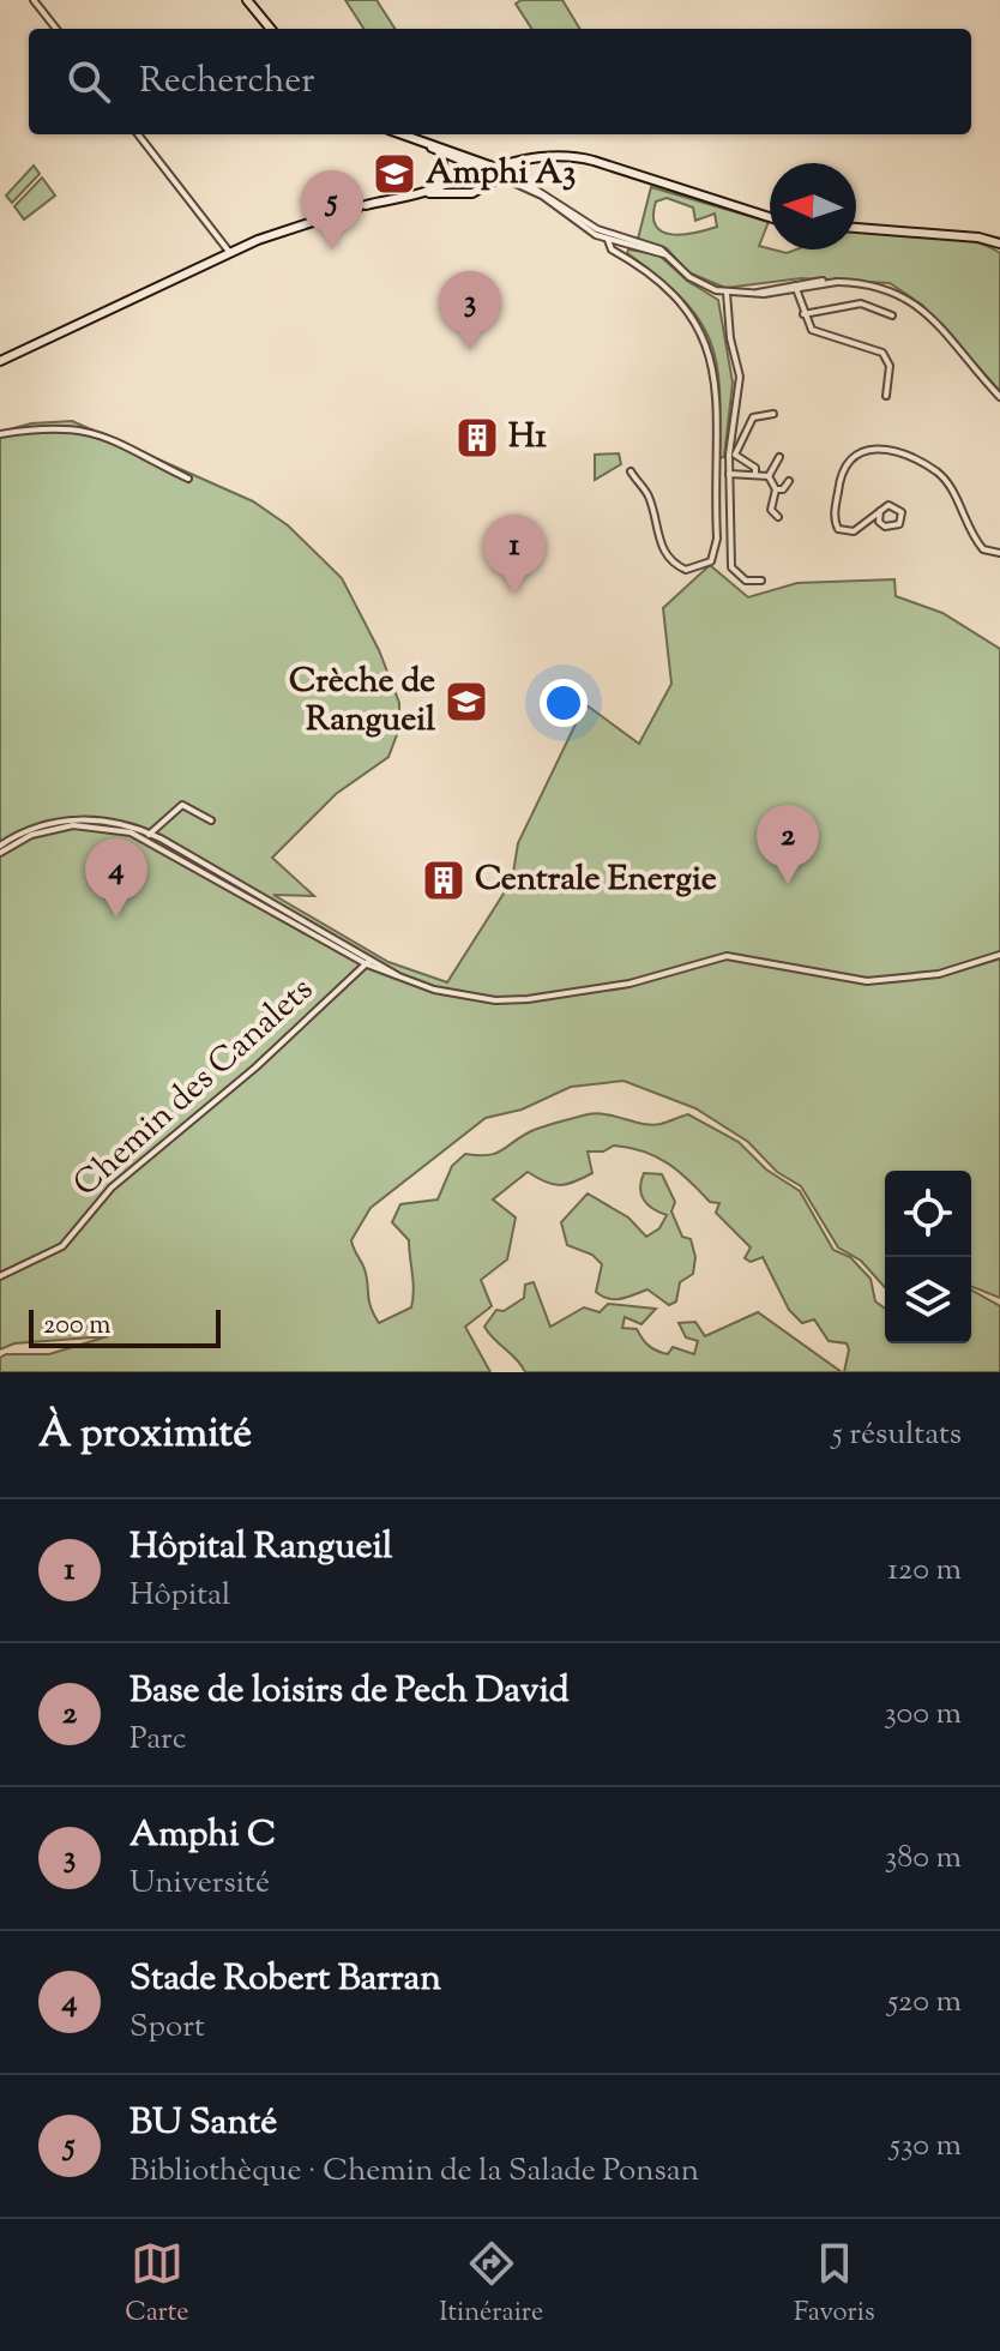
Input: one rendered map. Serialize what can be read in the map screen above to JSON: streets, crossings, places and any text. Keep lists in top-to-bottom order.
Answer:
{
  "streets": {
    "street": ["Chemin des Canalets"]
  },
  "places": {
    "school or university": ["Amphi A3", "Crèche de Rangueil"],
    "building": ["H1", "Centrale Energie"]
  },
  "scale_bar": "200 m",
  "north": "left",
  "page": {
    "search": "Rechercher",
    "pins": [
      "5",
      "3",
      "1",
      "2",
      "4"
    ],
    "scale": "200 m",
    "heading": ["À proximité", "5 résultats"],
    "list": [
      {
        "mark": "1",
        "name": "Hôpital Rangueil",
        "note": "Hôpital",
        "value": "120 m"
      },
      {
        "mark": "2",
        "name": "Base de loisirs de Pech David",
        "note": "Parc",
        "value": "300 m"
      },
      {
        "mark": "3",
        "name": "Amphi C",
        "note": "Université",
        "value": "380 m"
      },
      {
        "mark": "4",
        "name": "Stade Robert Barran",
        "note": "Sport",
        "value": "520 m"
      },
      {
        "mark": "5",
        "name": "BU Santé",
        "note": "Bibliothèque · Chemin de la Salade Ponsan",
        "value": "530 m"
      }
    ],
    "nav": ["Carte", "Itinéraire", "Favoris"]
  }
}
